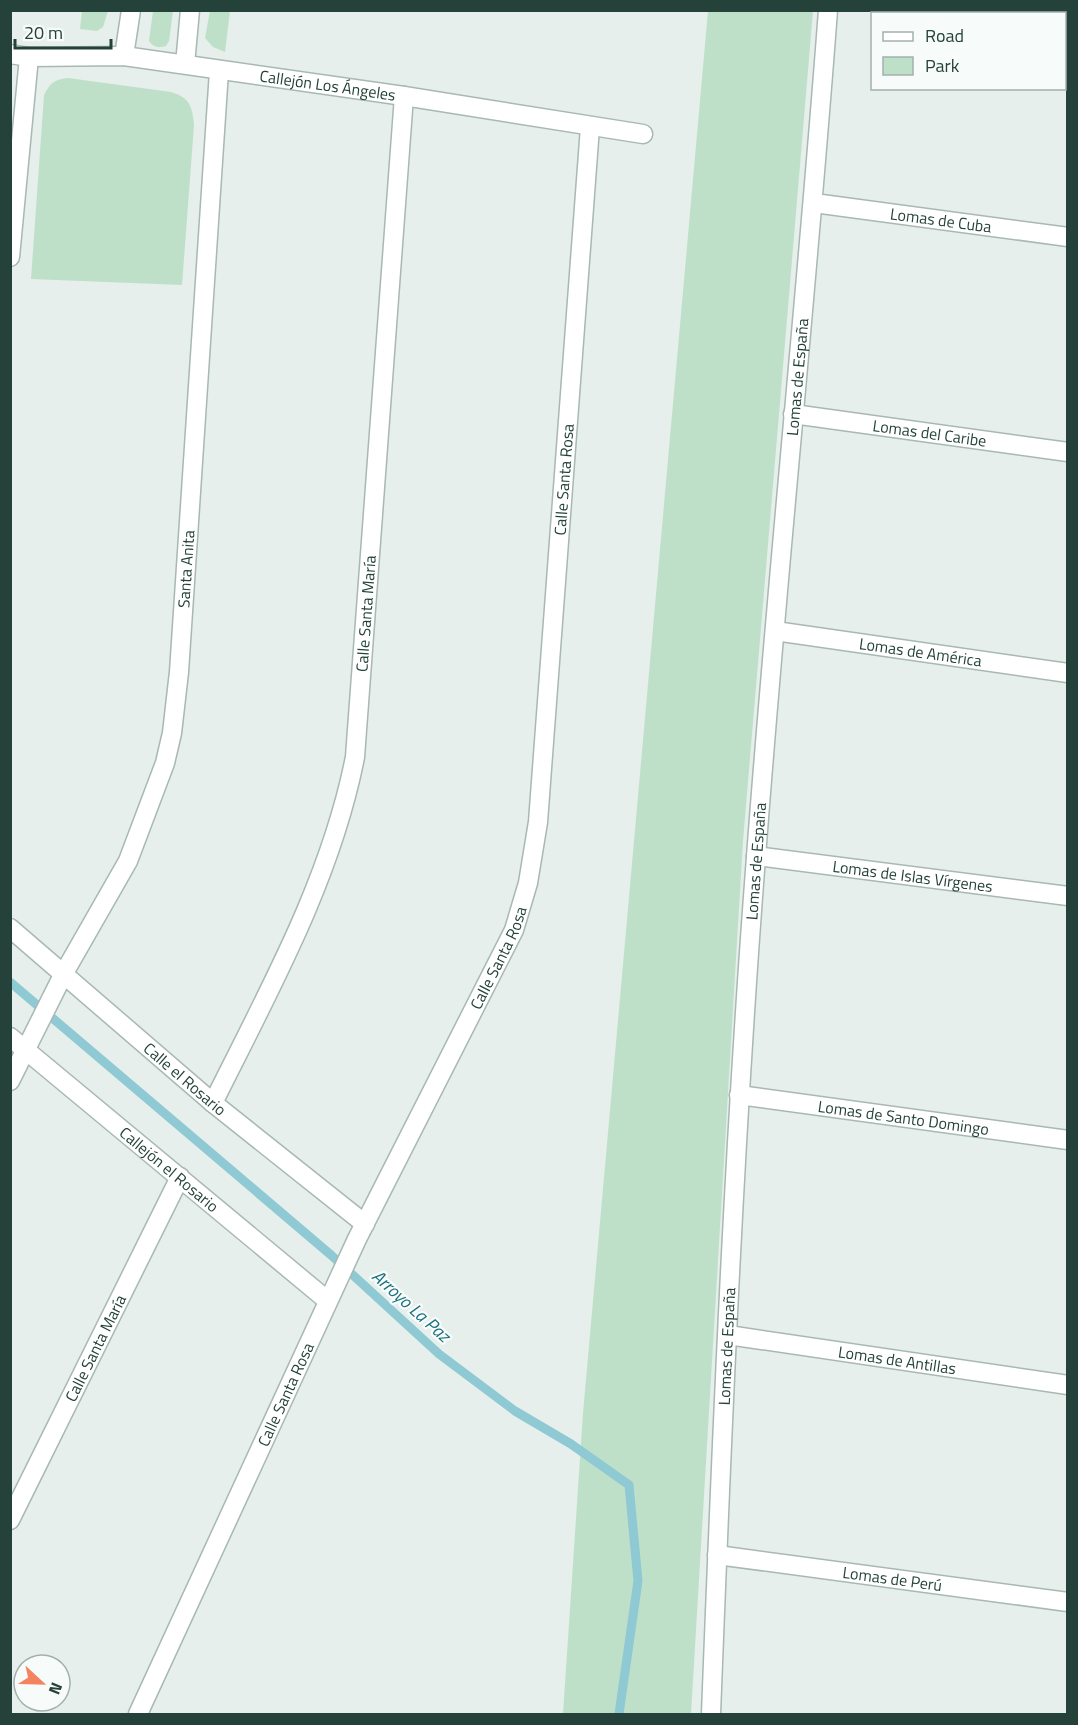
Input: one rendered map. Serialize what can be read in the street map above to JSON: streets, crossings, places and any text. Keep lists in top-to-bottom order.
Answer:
{
  "streets": {
    "street": [
      "Callejón Los Ángeles",
      "Lomas de Cuba",
      "Lomas de España",
      "Lomas del Caribe",
      "Calle Santa Rosa",
      "Santa Anita",
      "Calle Santa María",
      "Lomas de América",
      "Lomas de Islas Vírgenes",
      "Calle el Rosario",
      "Lomas de Santo Domingo",
      "Callejón el Rosario",
      "Lomas de Antillas",
      "Lomas de Perú"
    ]
  },
  "crossings": [
    ["Callejón Los Ángeles", "Calle Santa Rosa"],
    ["Callejón Los Ángeles", "Santa Anita"],
    ["Callejón Los Ángeles", "Calle Santa María"],
    ["Lomas de Cuba", "Lomas de España"],
    ["Lomas de España", "Lomas del Caribe"],
    ["Lomas de España", "Lomas de América"],
    ["Lomas de España", "Lomas de Islas Vírgenes"],
    ["Lomas de España", "Lomas de Santo Domingo"],
    ["Lomas de España", "Lomas de Antillas"],
    ["Lomas de España", "Lomas de Perú"],
    ["Calle Santa Rosa", "Calle el Rosario"],
    ["Calle Santa Rosa", "Callejón el Rosario"],
    ["Santa Anita", "Calle el Rosario"],
    ["Santa Anita", "Callejón el Rosario"],
    ["Calle Santa María", "Calle el Rosario"],
    ["Calle Santa María", "Callejón el Rosario"]
  ],
  "water": ["Arroyo La Paz"],
  "legend": ["Road", "Park"],
  "scale_bar": "20 m",
  "north": "right"
}
